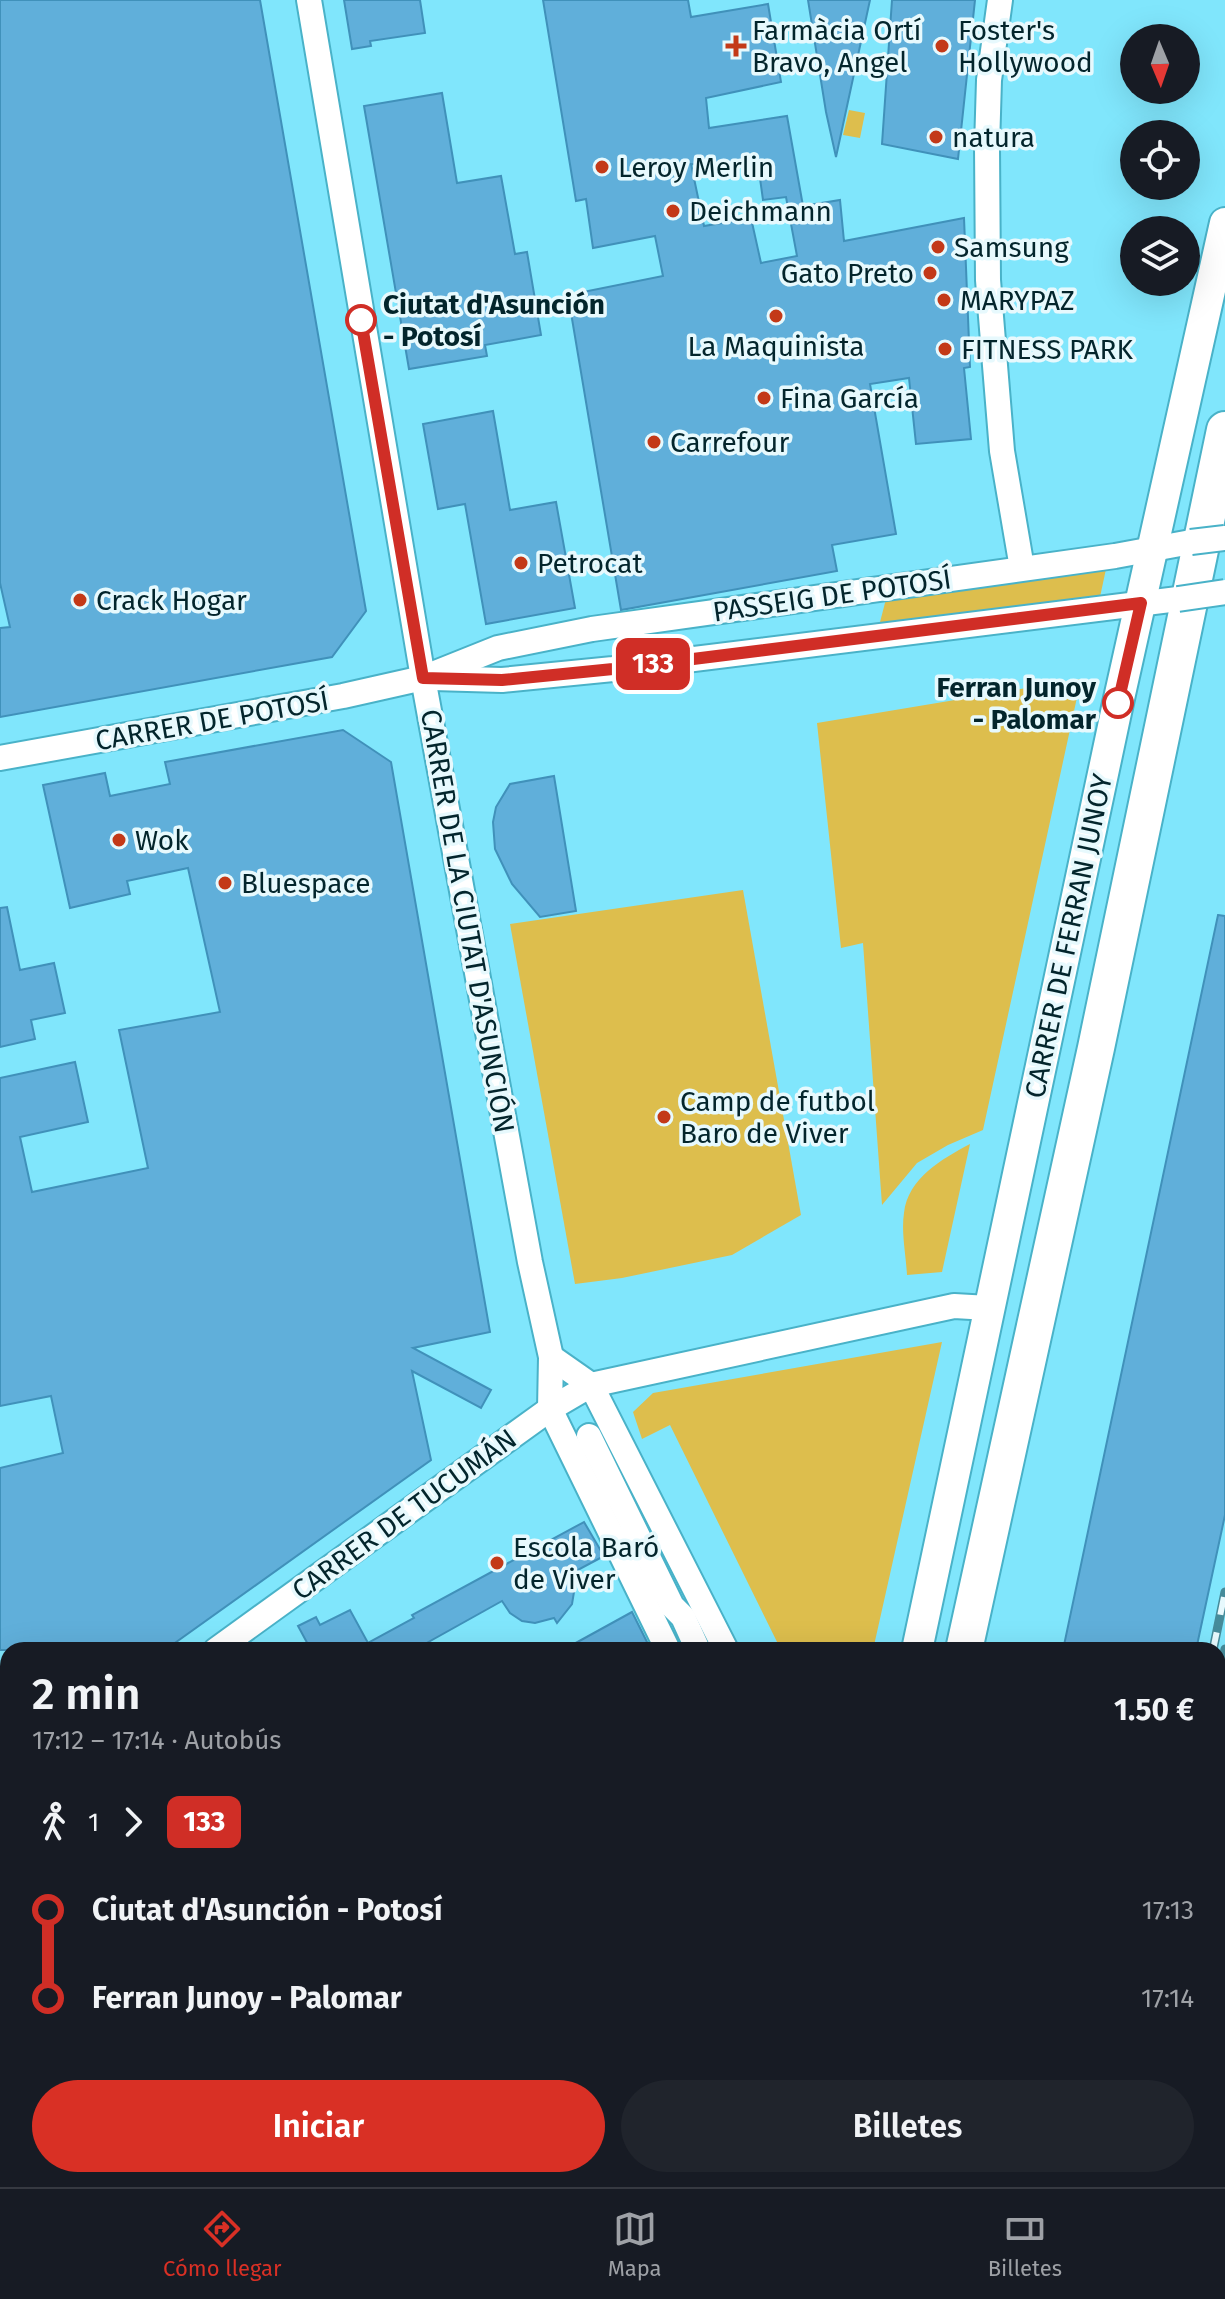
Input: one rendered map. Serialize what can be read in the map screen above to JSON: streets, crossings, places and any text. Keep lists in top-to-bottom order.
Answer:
{
  "streets": {
    "main road": ["CARRER DE FERRAN JUNOY"],
    "street": [
      "PASSEIG DE POTOSÍ",
      "CARRER DE POTOSÍ",
      "CARRER DE LA CIUTAT D'ASUNCIÓN",
      "CARRER DE TUCUMÁN"
    ]
  },
  "crossings": [
    ["PASSEIG DE POTOSÍ", "CARRER DE POTOSÍ"],
    ["PASSEIG DE POTOSÍ", "CARRER DE LA CIUTAT D'ASUNCIÓN"],
    ["PASSEIG DE POTOSÍ", "CARRER DE FERRAN JUNOY"],
    ["CARRER DE POTOSÍ", "CARRER DE LA CIUTAT D'ASUNCIÓN"],
    ["CARRER DE FERRAN JUNOY", "CARRER DE TUCUMÁN"]
  ],
  "places": {
    "health": ["Farmàcia Ortí Bravo, Angel"],
    "other": [
      "Foster's Hollywood",
      "natura",
      "Leroy Merlin",
      "Deichmann",
      "Samsung",
      "Gato Preto",
      "MARYPAZ",
      "La Maquinista",
      "Ciutat d'Asunción - Potosí",
      "FITNESS PARK",
      "Fina García",
      "Carrefour",
      "Petrocat",
      "Crack Hogar",
      "Ferran Junoy - Palomar",
      "Wok",
      "Bluespace",
      "Camp de futbol Baro de Viver",
      "Escola Baró de Viver"
    ]
  },
  "lines": ["bus line 133"],
  "north": "bottom",
  "page": {
    "on_map": "133",
    "heading": ["2 min", "17:12 – 17:14 · Autobús", "1.50 €"],
    "legs": ["1", "133"],
    "list": [
      {
        "name": "Ciutat d'Asunción - Potosí",
        "value": "17:13"
      },
      {
        "name": "Ferran Junoy - Palomar",
        "value": "17:14"
      }
    ],
    "buttons": ["Iniciar", "Billetes"],
    "tabs": ["Cómo llegar", "Mapa", "Billetes"]
  }
}
